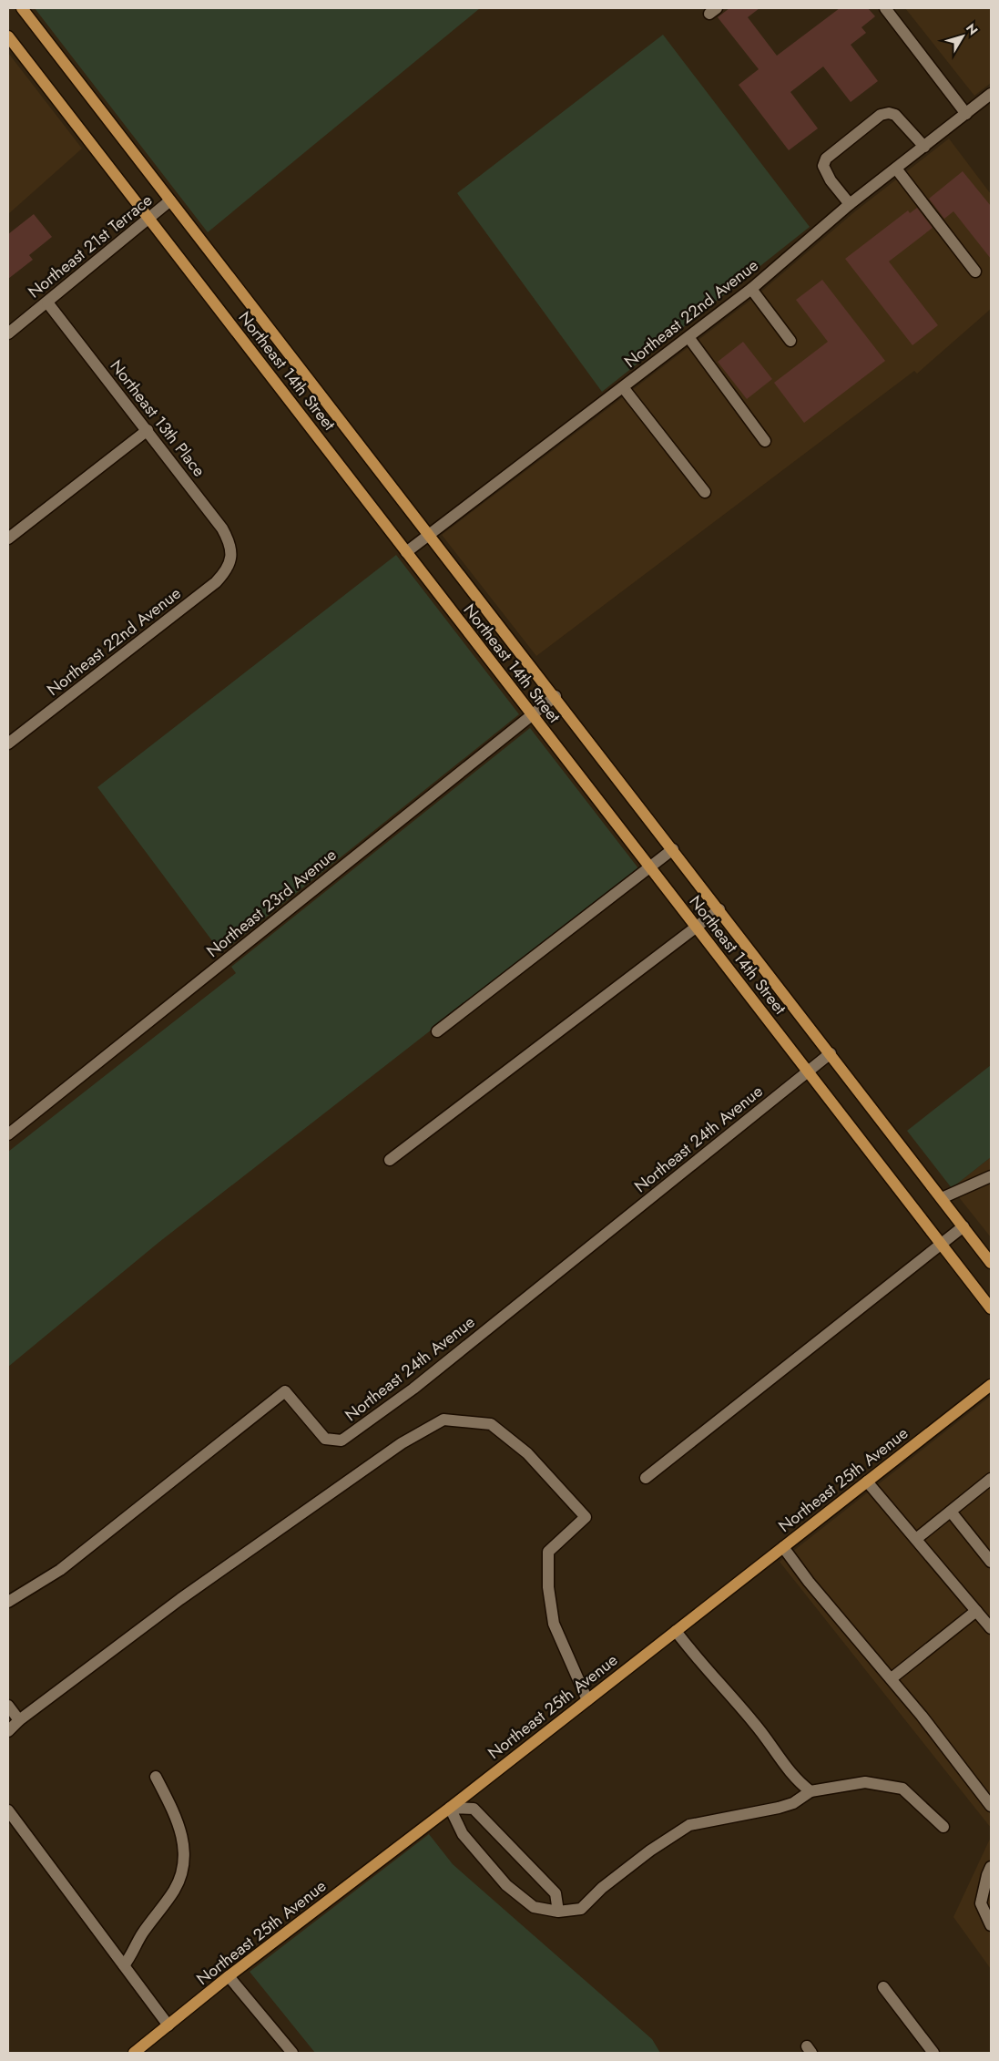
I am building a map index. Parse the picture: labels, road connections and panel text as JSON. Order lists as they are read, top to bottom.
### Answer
{
  "streets": {
    "main road": ["Northeast 14th Street", "Northeast 25th Avenue"],
    "street": [
      "Northeast 21st Terrace",
      "Northeast 22nd Avenue",
      "Northeast 13th Place",
      "Northeast 23rd Avenue",
      "Northeast 24th Avenue"
    ]
  },
  "crossings": [
    ["Northeast 21st Terrace", "Northeast 14th Street"],
    ["Northeast 21st Terrace", "Northeast 13th Place"],
    ["Northeast 22nd Avenue", "Northeast 14th Street"],
    ["Northeast 22nd Avenue", "Northeast 13th Place"],
    ["Northeast 14th Street", "Northeast 23rd Avenue"],
    ["Northeast 14th Street", "Northeast 24th Avenue"]
  ],
  "north": "top right"
}
